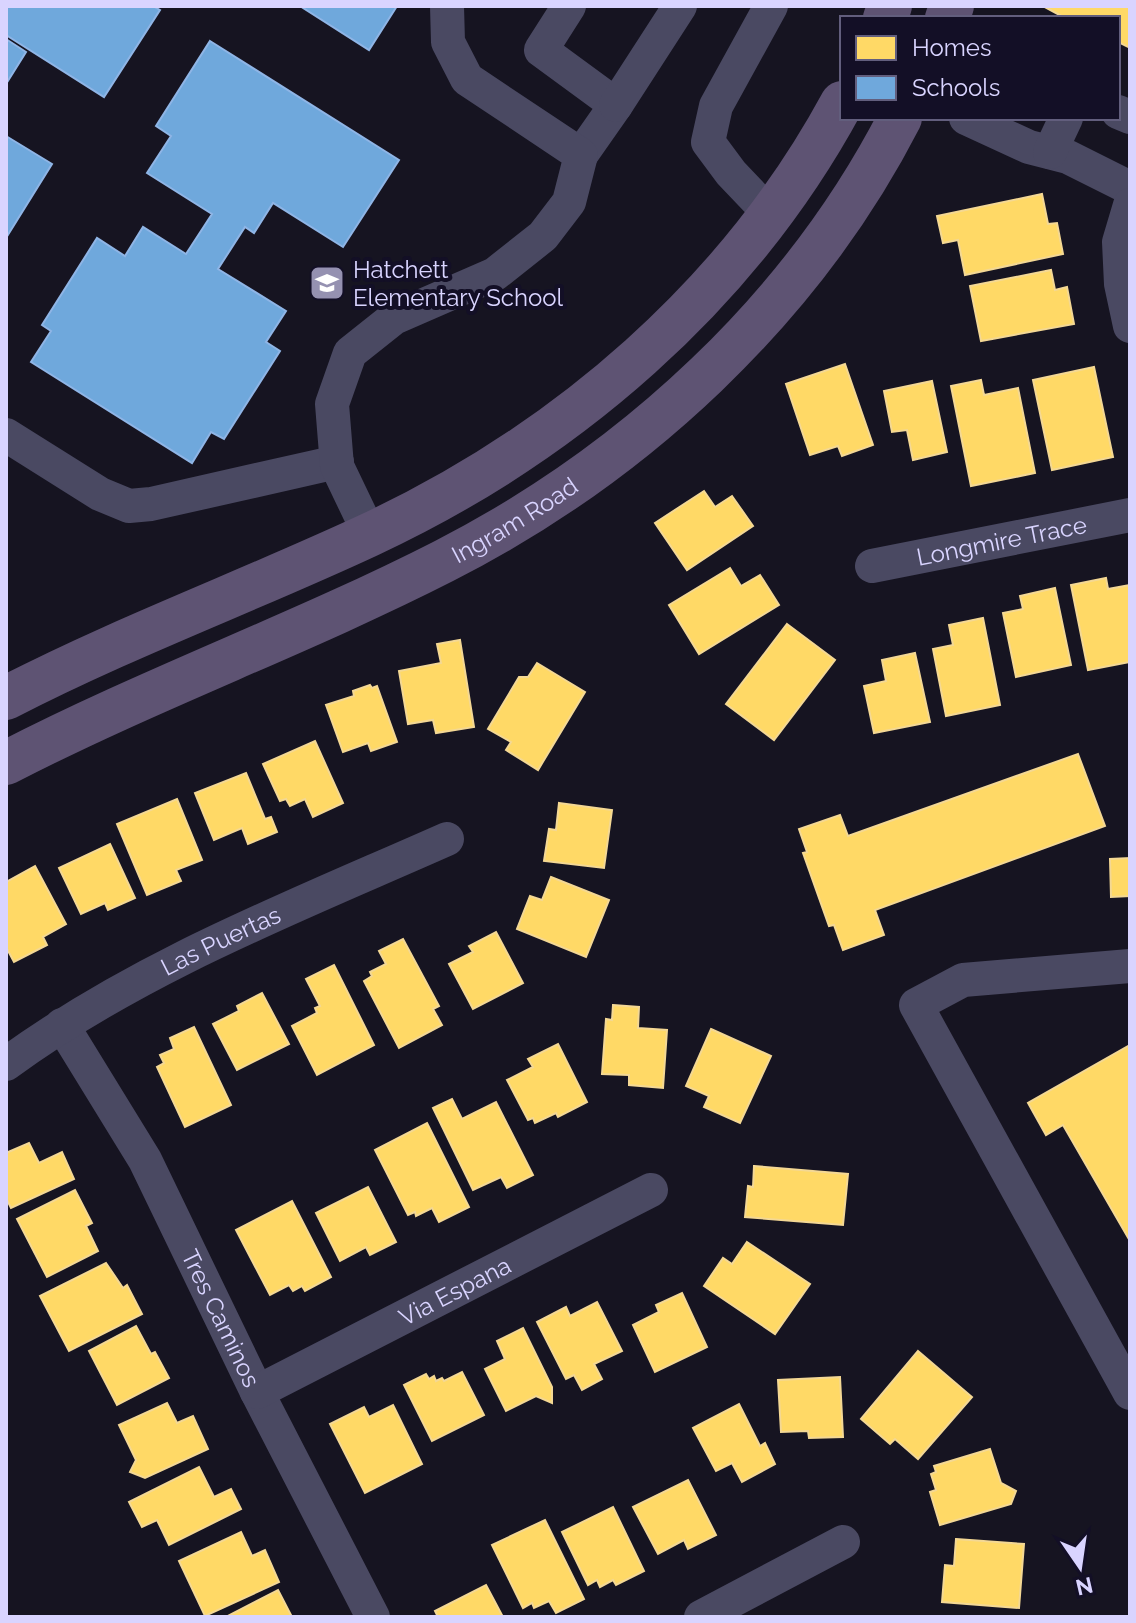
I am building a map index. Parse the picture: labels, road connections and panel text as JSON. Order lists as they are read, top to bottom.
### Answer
{
  "streets": {
    "main road": ["Ingram Road"],
    "street": [
      "Longmire Trace",
      "Las Puertas",
      "Via Espana",
      "Tres Caminos"
    ]
  },
  "crossings": [
    ["Las Puertas", "Tres Caminos"],
    ["Via Espana", "Tres Caminos"]
  ],
  "places": {
    "school or university": ["Hatchett Elementary School"]
  },
  "legend": ["Homes", "Schools"],
  "north": "bottom"
}
